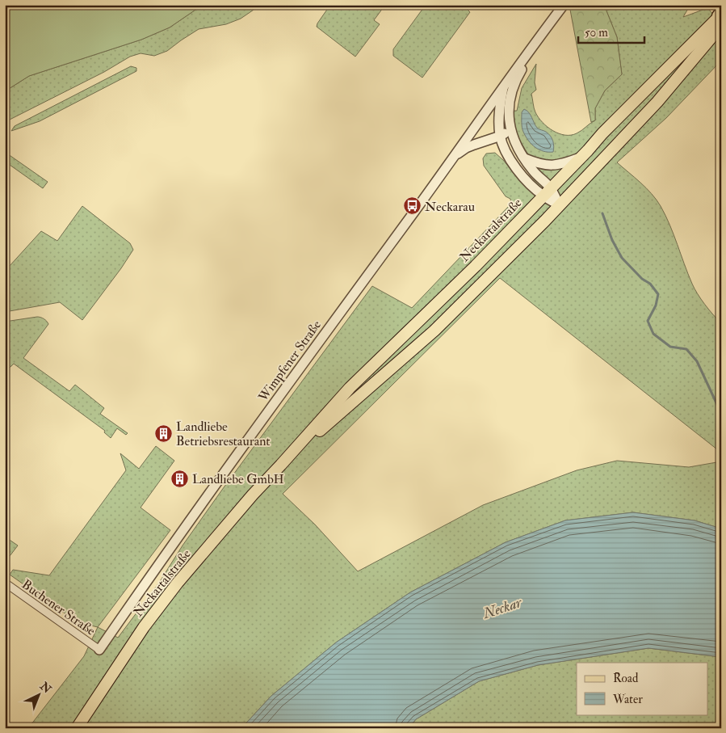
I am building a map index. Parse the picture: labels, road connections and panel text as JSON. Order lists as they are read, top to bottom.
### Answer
{
  "streets": {
    "main road": ["Neckartalstraße"],
    "street": ["Wimpfener Straße", "Buchener Straße"]
  },
  "crossings": [
    ["Neckartalstraße", "Wimpfener Straße"],
    ["Wimpfener Straße", "Buchener Straße"]
  ],
  "water": ["Neckar"],
  "places": {
    "bus stop": ["Neckarau"],
    "building": ["Landliebe Betriebsrestaurant", "Landliebe GmbH"]
  },
  "legend": ["Road", "Water"],
  "scale_bar": "50 m",
  "north": "top right"
}
